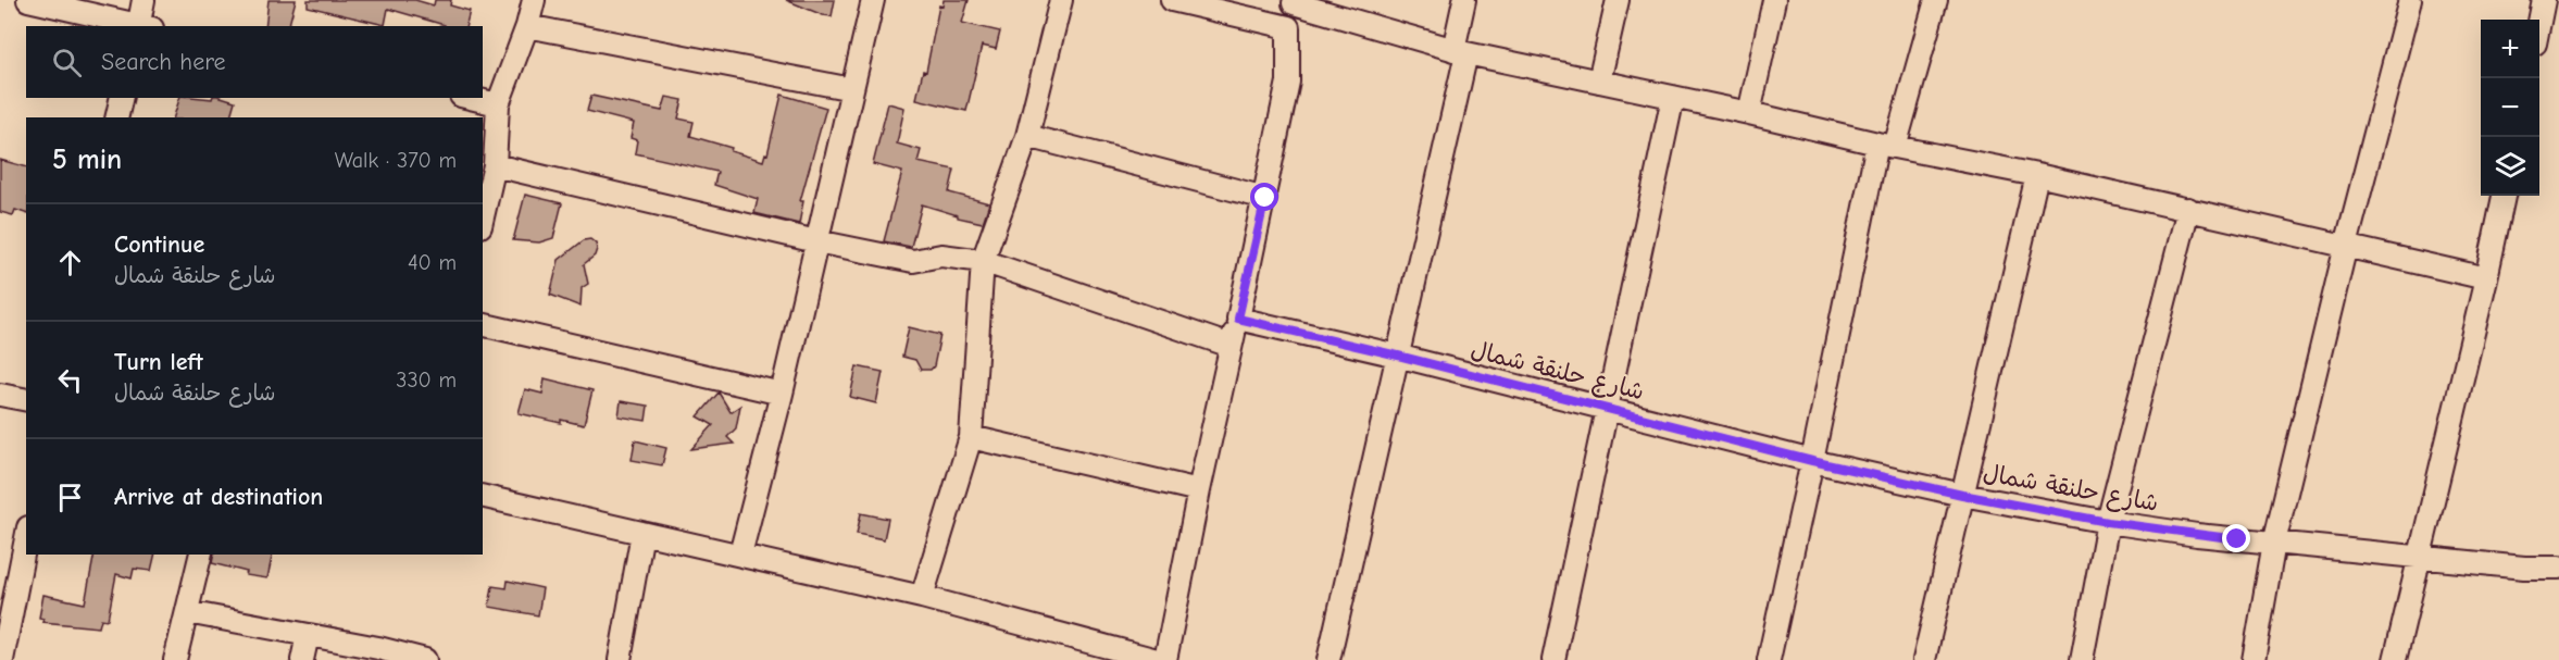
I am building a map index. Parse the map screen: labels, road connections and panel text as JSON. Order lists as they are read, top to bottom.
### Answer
{
  "streets": {
    "street": ["شارع حلنقة شمال"]
  },
  "page": {
    "map_buttons": ["+", "−"],
    "search": "Search here",
    "heading": ["5 min", "Walk · 370 m"],
    "list": [
      ["Continue", "شارع حلنقة شمال", "40 m"],
      ["Turn left", "شارع حلنقة شمال", "330 m"],
      "Arrive at destination"
    ]
  }
}
